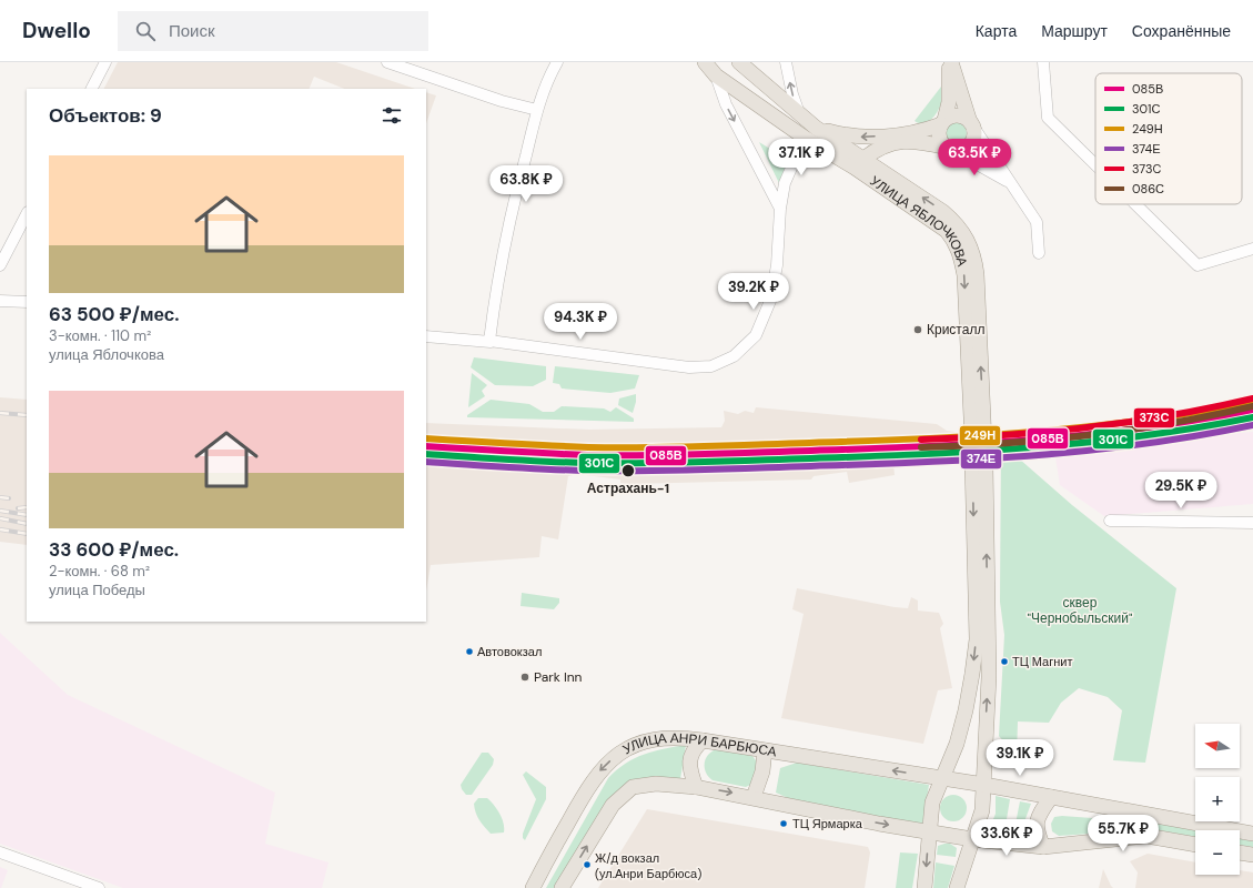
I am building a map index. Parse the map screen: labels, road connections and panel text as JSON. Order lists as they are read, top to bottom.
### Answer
{
  "streets": {
    "main road": ["УЛИЦА ЯБЛОЧКОВА", "УЛИЦА АНРИ БАРБЮСА"]
  },
  "one_way": ["УЛИЦА АНРИ БАРБЮСА"],
  "parks": ["сквер \"Чернобыльский\""],
  "places": [
    "Кристалл",
    "Астрахань-1",
    "Автовокзал",
    "ТЦ Магнит",
    "Park Inn",
    "ТЦ Ярмарка",
    "Ж/д вокзал (ул.Анри Барбюса)"
  ],
  "lines": [
    "transit line 373C",
    "transit line 249Н",
    "transit line 086С",
    "transit line 085В",
    "transit line 301С",
    "transit line 374Е"
  ],
  "legend": [
    "085В",
    "301С",
    "249Н",
    "374Е",
    "373C",
    "086С"
  ],
  "north": "left",
  "page": {
    "header": "Dwello",
    "search": "Поиск",
    "nav": ["Карта", "Маршрут", "Сохранённые"],
    "heading": "Объектов: 9",
    "price": [
      "37.1K ₽",
      "63.5K ₽",
      "63.8K ₽",
      "39.2K ₽",
      "94.3K ₽",
      "29.5K ₽",
      "39.1K ₽",
      "55.7K ₽",
      "33.6K ₽"
    ],
    "list": [
      {
        "name": "63 500 ₽/мес.",
        "note": "3-комн. · 110 m² · улица Яблочкова"
      },
      {
        "name": "33 600 ₽/мес.",
        "note": "2-комн. · 68 m² · улица Победы"
      }
    ],
    "map_buttons": ["+", "−"]
  }
}
